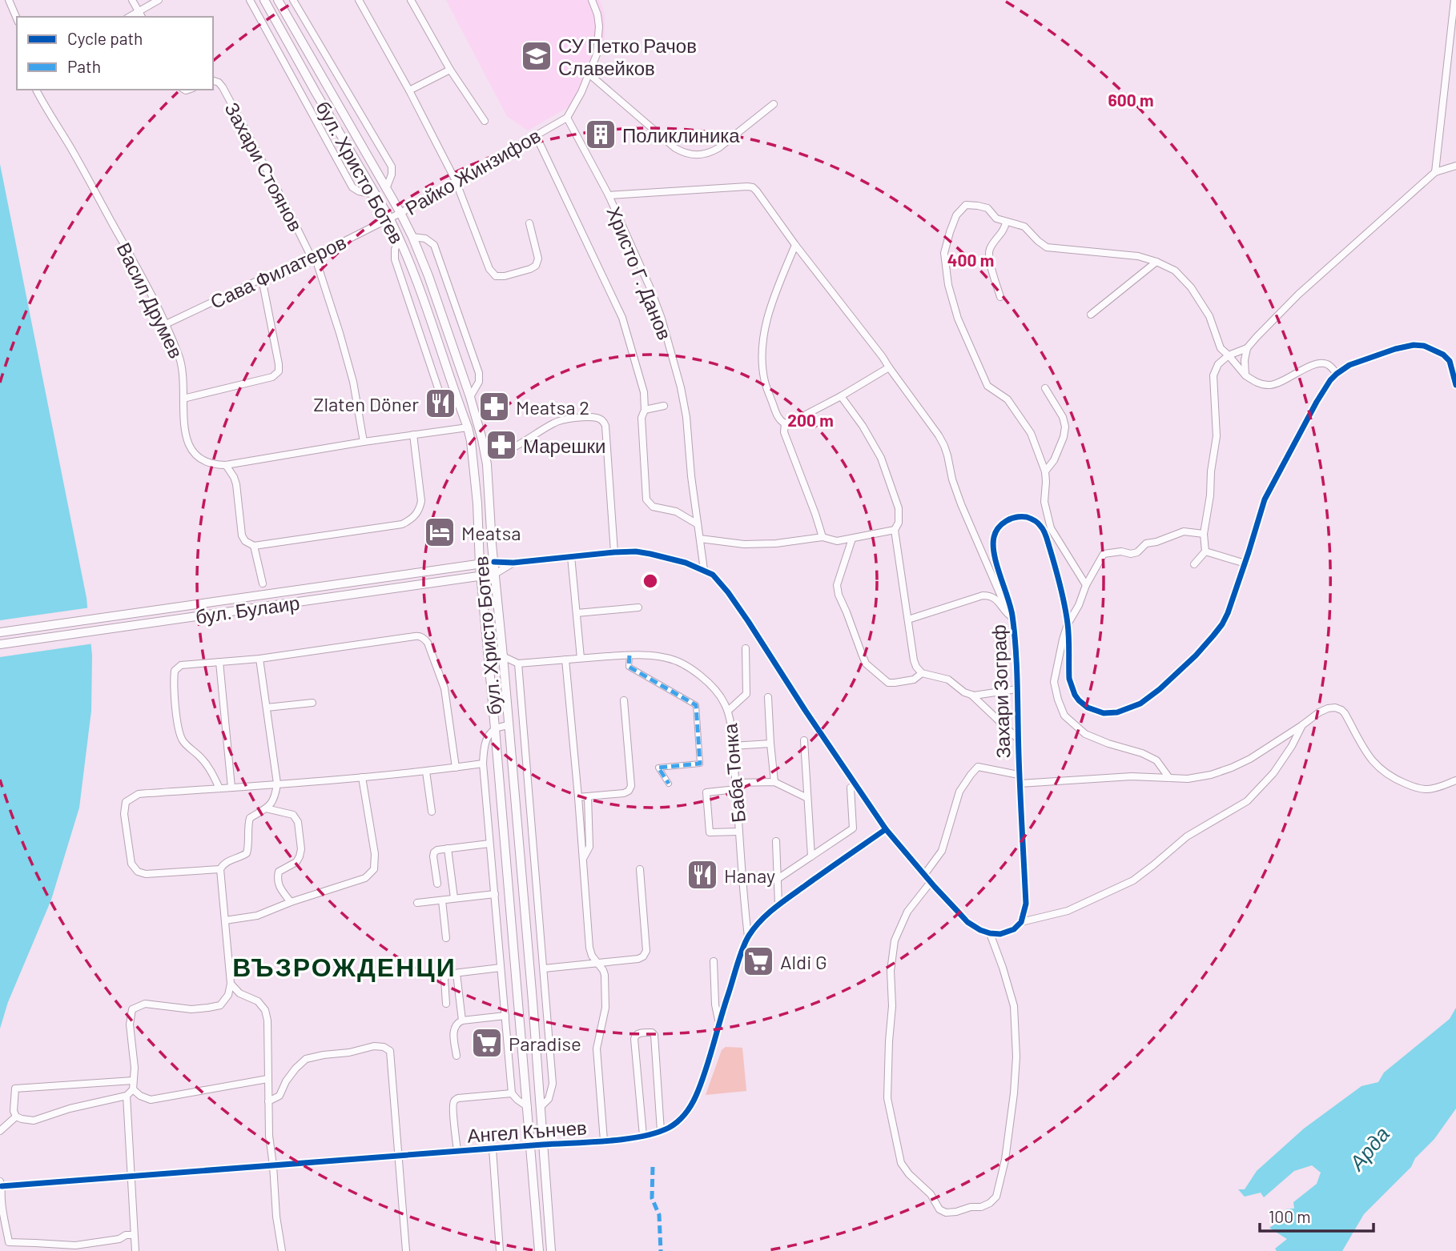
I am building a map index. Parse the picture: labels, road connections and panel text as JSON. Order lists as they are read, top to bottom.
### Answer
{
  "streets": {
    "main road": ["бул. Христо Ботев", "бул. Булаир"],
    "street": [
      "Захари Стоянов",
      "Райко Жинзифов",
      "Сава Филатеров",
      "Христо Г. Данов",
      "Васил Друмев",
      "Захари Зограф",
      "Баба Тонка",
      "Ангел Кънчев"
    ]
  },
  "crossings": [
    ["Захари Стоянов", "Сава Филатеров"],
    ["Захари Стоянов", "Васил Друмев"],
    ["Райко Жинзифов", "бул. Христо Ботев"],
    ["Райко Жинзифов", "Сава Филатеров"],
    ["Райко Жинзифов", "Христо Г. Данов"],
    ["бул. Христо Ботев", "Сава Филатеров"],
    ["бул. Христо Ботев", "Васил Друмев"],
    ["бул. Христо Ботев", "бул. Булаир"],
    ["бул. Христо Ботев", "Ангел Кънчев"],
    ["Сава Филатеров", "Васил Друмев"],
    ["Баба Тонка", "Ангел Кънчев"]
  ],
  "districts": ["ВЪЗРОЖДЕНЦИ"],
  "water": ["Арда"],
  "places": {
    "school or university": ["СУ Петко Рачов Славейков"],
    "building": ["Поликлиника"],
    "restaurant": ["Zlaten Döner", "Hanay"],
    "pharmacy": ["Meatsa 2", "Марешки"],
    "hotel": ["Meatsa"],
    "supermarket": ["Aldi G", "Paradise"]
  },
  "legend": ["Cycle path", "Path"],
  "scale_bar": "100 m",
  "rings": ["600 m", "400 m", "200 m"]
}
